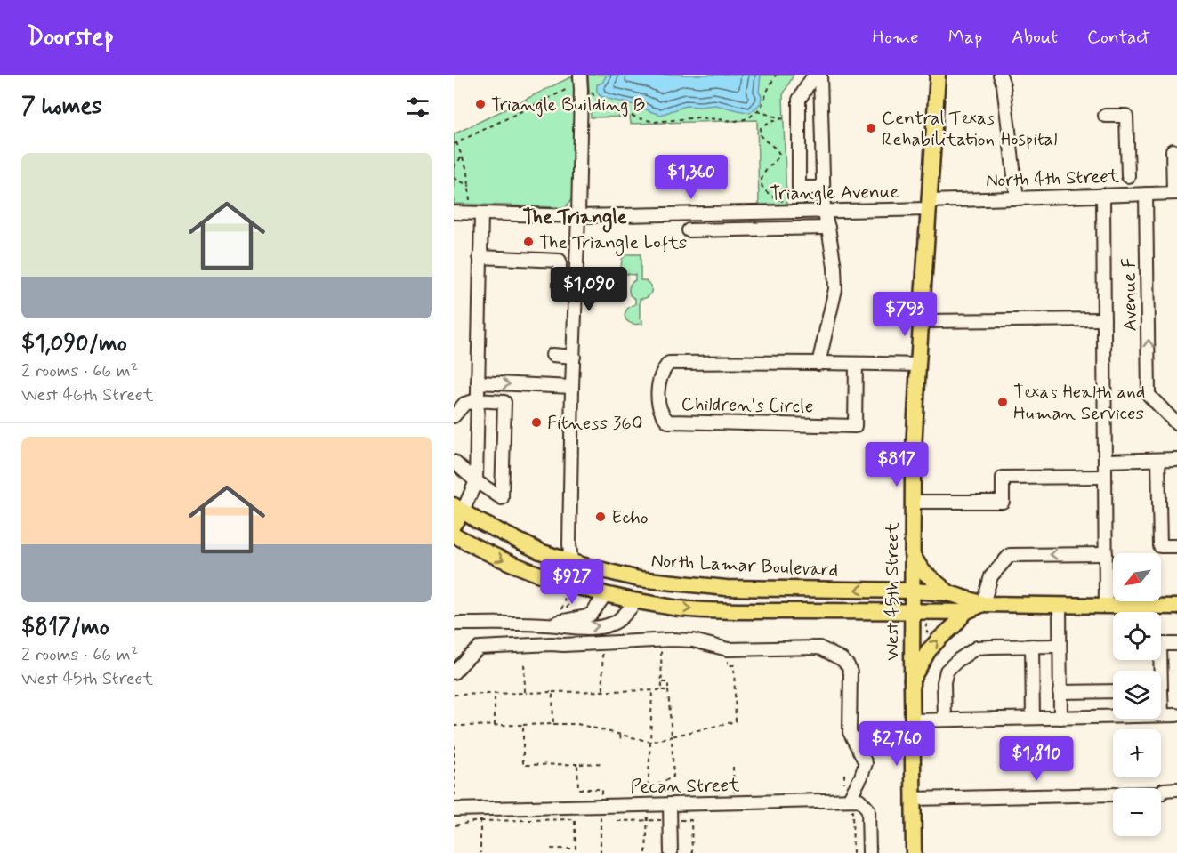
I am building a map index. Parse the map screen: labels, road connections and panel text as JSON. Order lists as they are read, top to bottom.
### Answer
{
  "streets": {
    "main road": ["North Lamar Boulevard", "West 45th Street"],
    "street": [
      "North 4th Street",
      "Triangle Avenue",
      "Avenue F",
      "Children's Circle",
      "Pecan Street"
    ]
  },
  "crossings": [
    ["North 4th Street", "Triangle Avenue"],
    ["North 4th Street", "Avenue F"],
    ["North 4th Street", "West 45th Street"],
    ["Triangle Avenue", "West 45th Street"],
    ["Children's Circle", "West 45th Street"],
    ["North Lamar Boulevard", "West 45th Street"]
  ],
  "districts": ["The Triangle"],
  "places": [
    "Triangle Building B",
    "Central Texas Rehabilitation Hospital",
    "The Triangle Lofts",
    "Texas Health and Human Services",
    "Fitness 360",
    "Echo"
  ],
  "north": "bottom left",
  "page": {
    "header": "Doorstep",
    "nav": [
      "Home",
      "Map",
      "About",
      "Contact"
    ],
    "heading": "7 homes",
    "list": [
      {
        "name": "$1,090/mo",
        "note": "2 rooms · 66 m² · West 46th Street"
      },
      {
        "name": "$817/mo",
        "note": "2 rooms · 66 m² · West 45th Street"
      }
    ],
    "price": [
      "$1,360",
      "$1,090",
      "$793",
      "$817",
      "$927",
      "$2,760",
      "$1,810"
    ],
    "map_buttons": ["+", "−"]
  }
}
